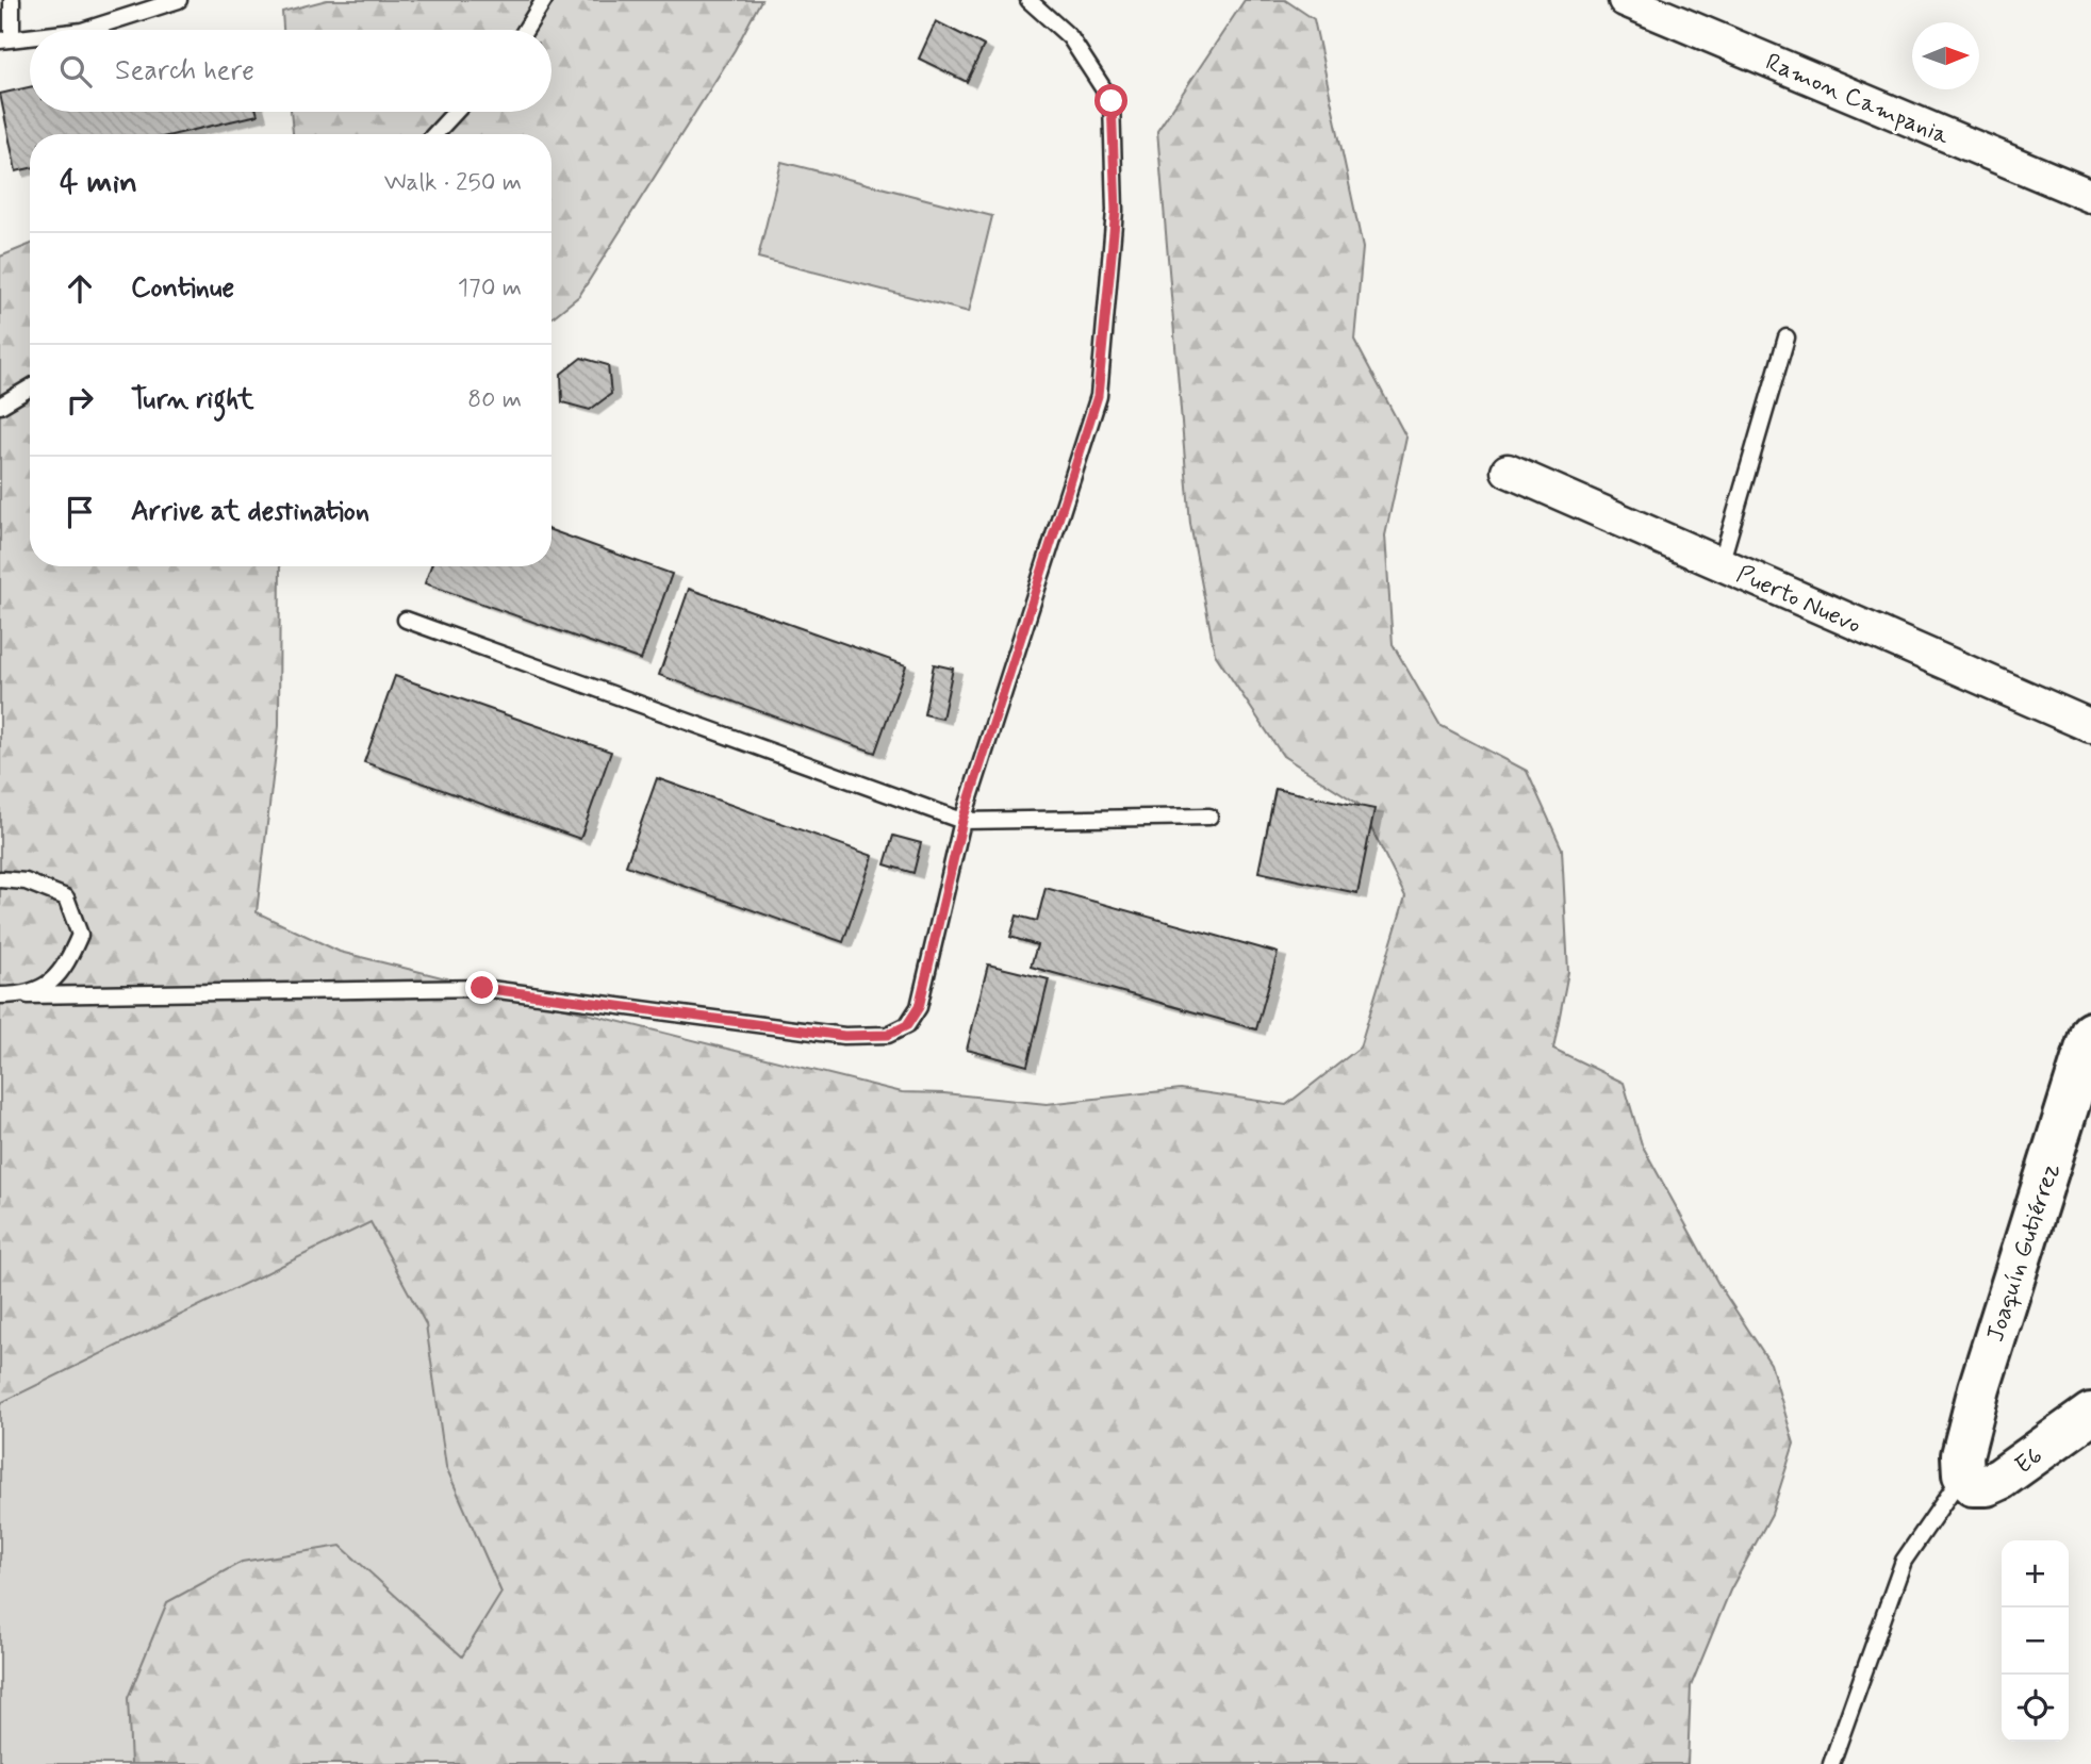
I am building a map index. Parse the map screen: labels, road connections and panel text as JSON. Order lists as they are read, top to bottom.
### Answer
{
  "streets": {
    "street": [
      "Ramon Campania",
      "Puerto Nuevo",
      "Joaquín Gutiérrez",
      "E6"
    ]
  },
  "crossings": [
    ["Joaquín Gutiérrez", "E6"]
  ],
  "north": "right",
  "page": {
    "search": "Search here",
    "heading": ["4 min", "Walk · 250 m"],
    "list": [
      ["Continue", "170 m"],
      ["Turn right", "80 m"],
      "Arrive at destination"
    ],
    "map_buttons": ["+", "−"]
  }
}
